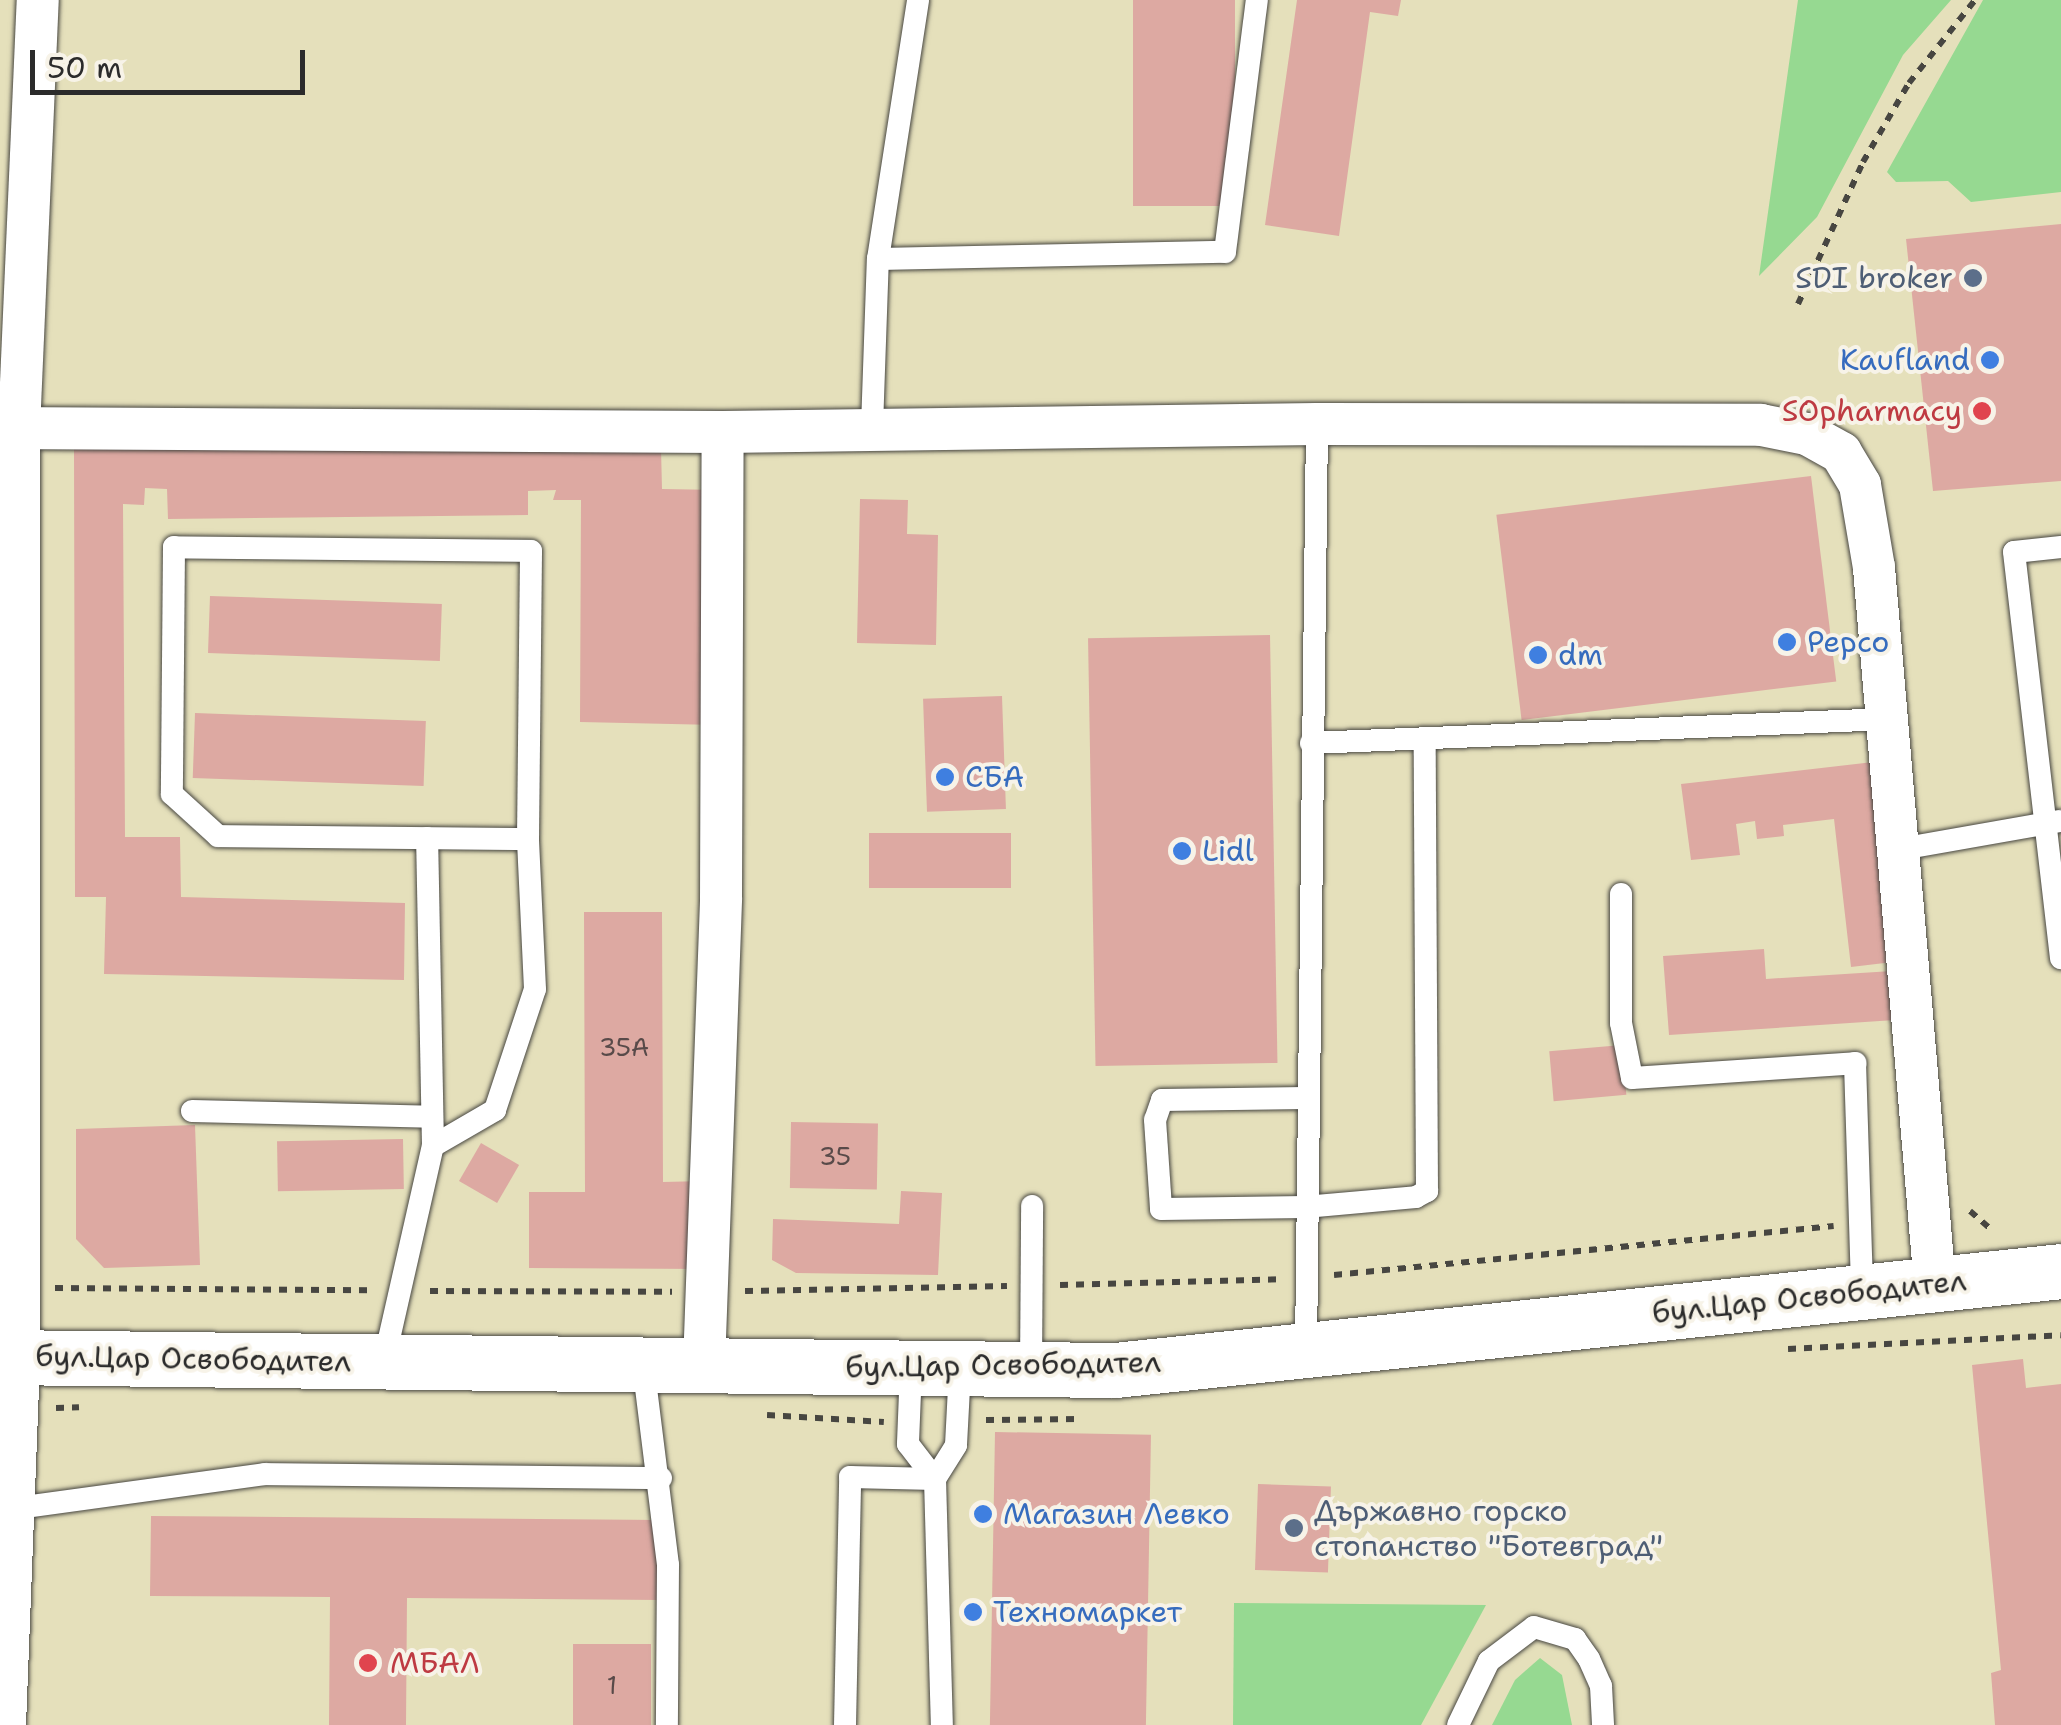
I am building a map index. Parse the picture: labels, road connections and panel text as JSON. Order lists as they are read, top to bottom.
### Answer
{
  "streets": {
    "street": ["бул.Цар Освободител"]
  },
  "places": [
    "SDI broker",
    "Kaufland",
    "SOpharmacy",
    "Pepco",
    "dm",
    "СБА",
    "Lidl",
    "Магазин Левко",
    "Държавно горско стопанство \"Ботевград\"",
    "Техномаркет",
    "МБАЛ"
  ],
  "house_numbers": ["35А", "35", "1"],
  "scale_bar": "50 m"
}
